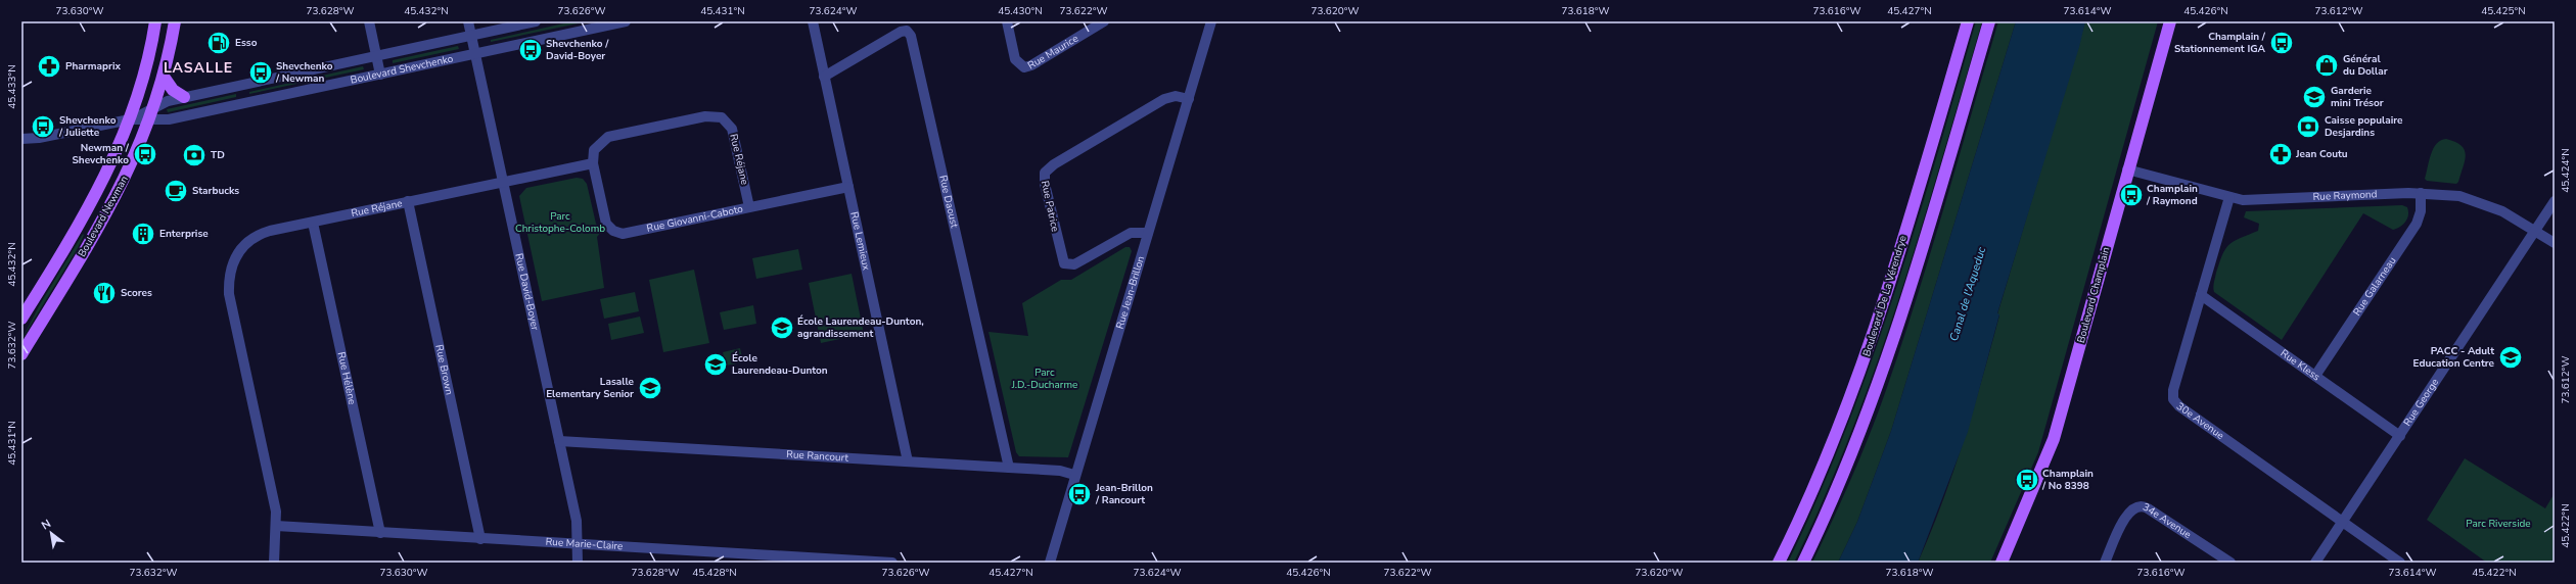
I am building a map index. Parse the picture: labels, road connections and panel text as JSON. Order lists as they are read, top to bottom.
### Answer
{
  "streets": {
    "main road": ["Boulevard Newman", "Boulevard Champlain", "Boulevard De La Vérendrye"],
    "street": [
      "Rue Maurice",
      "Boulevard Shevchenko",
      "Rue Réjane",
      "Rue Raymond",
      "Rue Daoust",
      "Rue Patrice",
      "Rue Giovanni-Caboto",
      "Rue Lemieux",
      "Rue Galarneau",
      "Rue David-Boyer",
      "Rue Jean-Brillon",
      "Rue Kless",
      "Rue Brown",
      "Rue Hélène",
      "Rue George",
      "30e Avenue",
      "Rue Rancourt",
      "34e Avenue",
      "Rue Marie-Claire"
    ]
  },
  "crossings": [
    ["Boulevard Shevchenko", "Boulevard Newman"],
    ["Boulevard Shevchenko", "Rue David-Boyer"],
    ["Rue Réjane", "Rue Giovanni-Caboto"],
    ["Rue Réjane", "Rue David-Boyer"],
    ["Rue Réjane", "Rue Brown"],
    ["Rue Réjane", "Rue Hélène"],
    ["Rue Réjane", "Rue Marie-Claire"],
    ["Rue Raymond", "Rue Galarneau"],
    ["Rue Raymond", "Boulevard Champlain"],
    ["Rue Raymond", "Rue George"],
    ["Rue Raymond", "30e Avenue"],
    ["Rue Daoust", "Rue Lemieux"],
    ["Rue Daoust", "Rue Rancourt"],
    ["Rue Patrice", "Rue Jean-Brillon"],
    ["Rue Giovanni-Caboto", "Rue Lemieux"],
    ["Rue Lemieux", "Rue Rancourt"],
    ["Rue Galarneau", "Rue Kless"],
    ["Rue David-Boyer", "Rue Rancourt"],
    ["Rue David-Boyer", "Rue Marie-Claire"],
    ["Rue Jean-Brillon", "Rue Rancourt"],
    ["Rue Kless", "Rue George"],
    ["Rue Kless", "30e Avenue"],
    ["Rue Brown", "Rue Marie-Claire"],
    ["Rue Hélène", "Rue Marie-Claire"],
    ["Rue George", "30e Avenue"]
  ],
  "districts": ["LASALLE"],
  "water": ["Canal de l'Aqueduc"],
  "parks": ["Parc Christophe-Colomb", "Parc J.D.-Ducharme", "Parc Riverside"],
  "places": {
    "fuel station": ["Esso"],
    "bus stop": [
      "Champlain / Stationnement IGA",
      "Shevchenko / David-Boyer",
      "Shevchenko / Newman",
      "Shevchenko / Juliette",
      "Newman / Shevchenko",
      "Champlain / Raymond",
      "Champlain / No 8398",
      "Jean-Brillon / Rancourt"
    ],
    "shop": ["Général du Dollar"],
    "pharmacy": ["Pharmaprix", "Jean Coutu"],
    "school or university": [
      "Garderie mini Trésor",
      "École Laurendeau-Dunton, agrandissement",
      "PACC - Adult Education Centre",
      "École Laurendeau-Dunton",
      "Lasalle Elementary Senior"
    ],
    "bank": ["Caisse populaire Desjardins", "TD"],
    "cafe": ["Starbucks"],
    "building": ["Enterprise"],
    "restaurant": ["Scores"]
  },
  "north": "top left",
  "coordinates": [
    "73.630°W",
    "73.628°W",
    "45.432°N",
    "73.626°W",
    "45.431°N",
    "73.624°W",
    "45.430°N",
    "73.622°W",
    "73.620°W",
    "73.618°W",
    "73.616°W",
    "45.427°N",
    "73.614°W",
    "45.426°N",
    "73.612°W",
    "45.425°N",
    "45.433°N",
    "45.424°N",
    "73.632°W",
    "45.422°N",
    "45.428°N"
  ]
}
